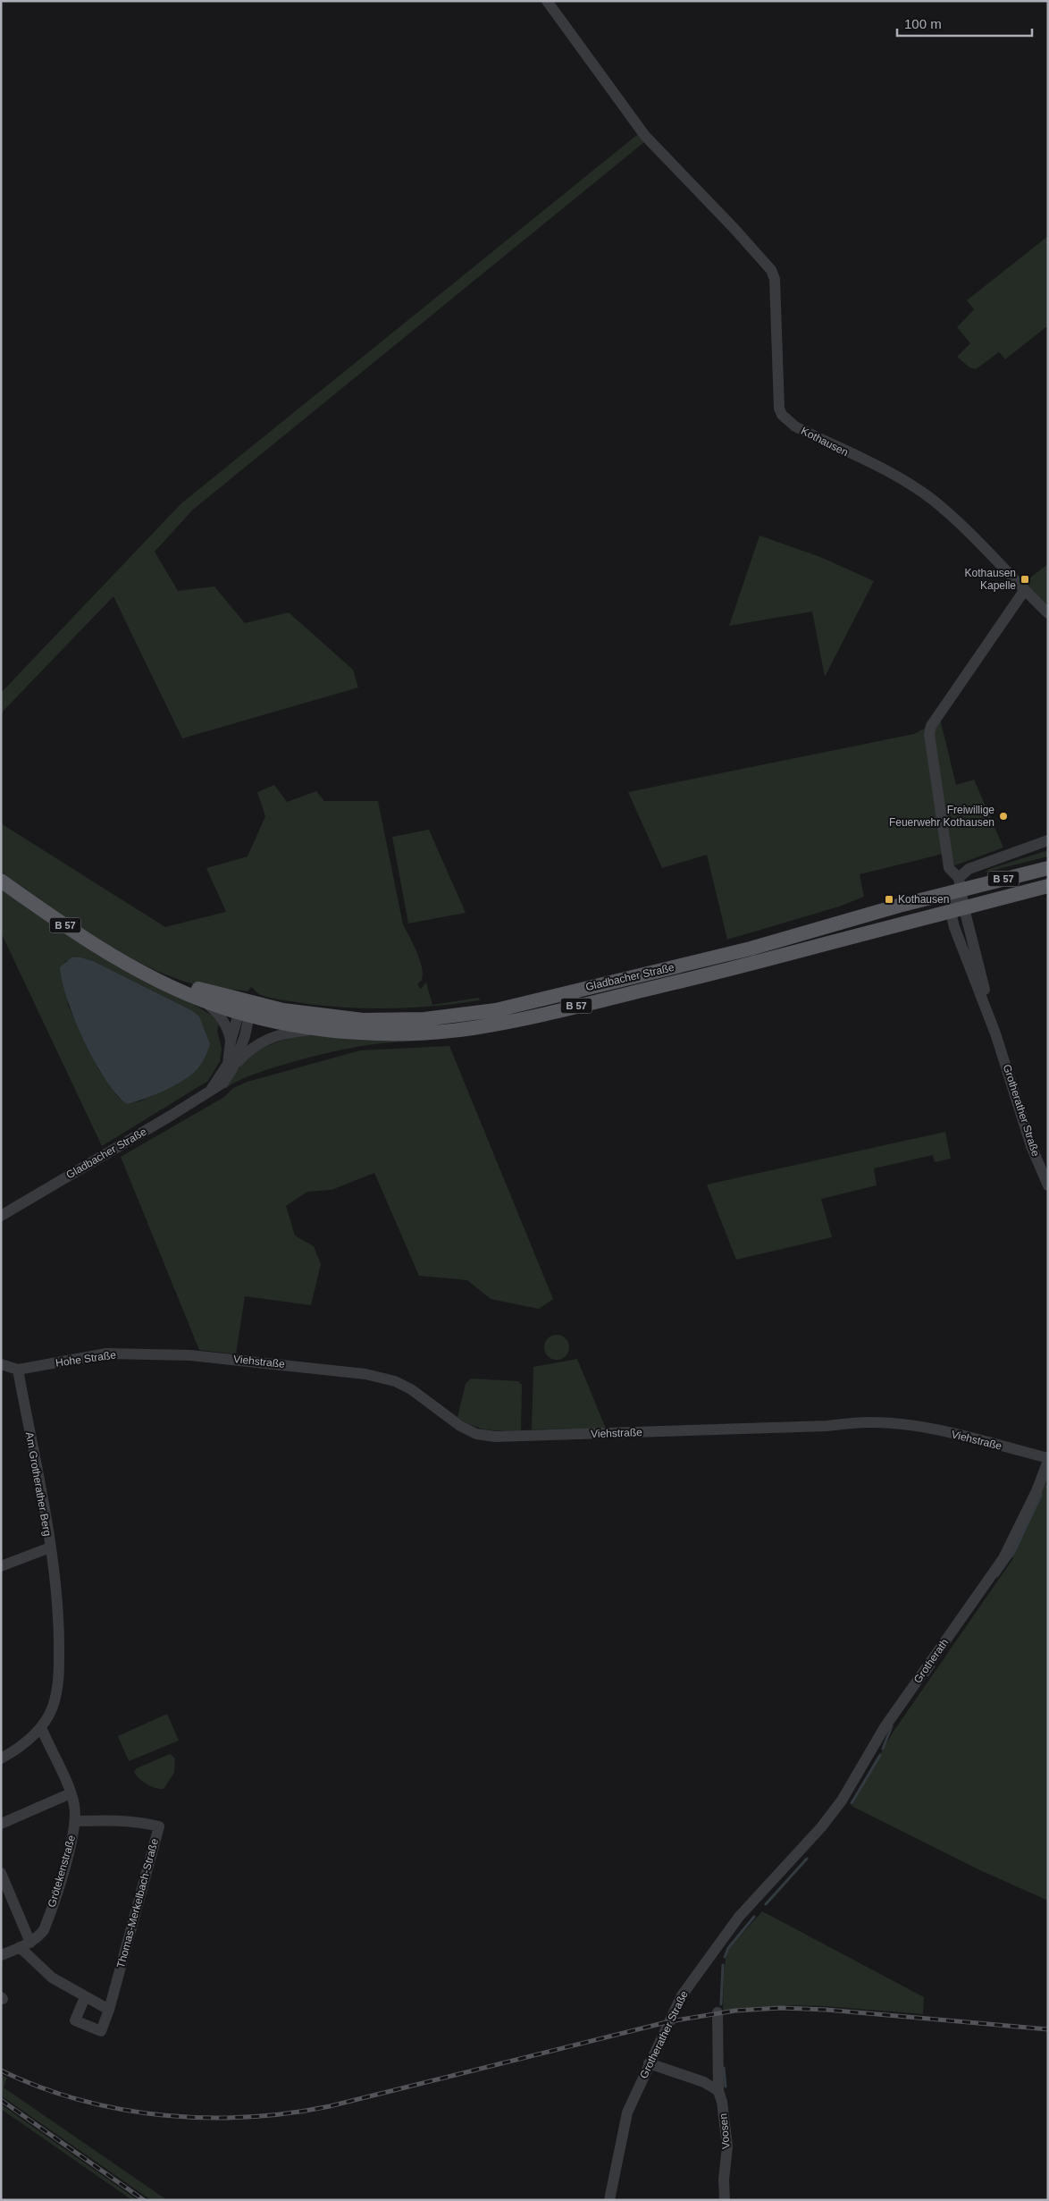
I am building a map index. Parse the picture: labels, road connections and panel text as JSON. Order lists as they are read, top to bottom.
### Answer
{
  "streets": {
    "main road": ["B 57", "Gladbacher Straße"],
    "street": [
      "Kothausen",
      "Grotherather Straße",
      "Hohe Straße",
      "Viehstraße",
      "Am Grotherather Berg",
      "Grotherath",
      "Grötekenstraße",
      "Thomas-Merkelbach-Straße",
      "Voosen"
    ]
  },
  "crossings": [
    ["B 57", "Gladbacher Straße"],
    ["Gladbacher Straße", "Grotherather Straße"],
    ["Grotherather Straße", "Grotherath"],
    ["Hohe Straße", "Viehstraße"],
    ["Hohe Straße", "Am Grotherather Berg"],
    ["Viehstraße", "Grotherath"],
    ["Grötekenstraße", "Thomas-Merkelbach-Straße"]
  ],
  "places": {
    "transit": ["Kothausen Kapelle", "Kothausen"],
    "other": ["Freiwillige Feuerwehr Kothausen"]
  },
  "scale_bar": "100 m"
}
